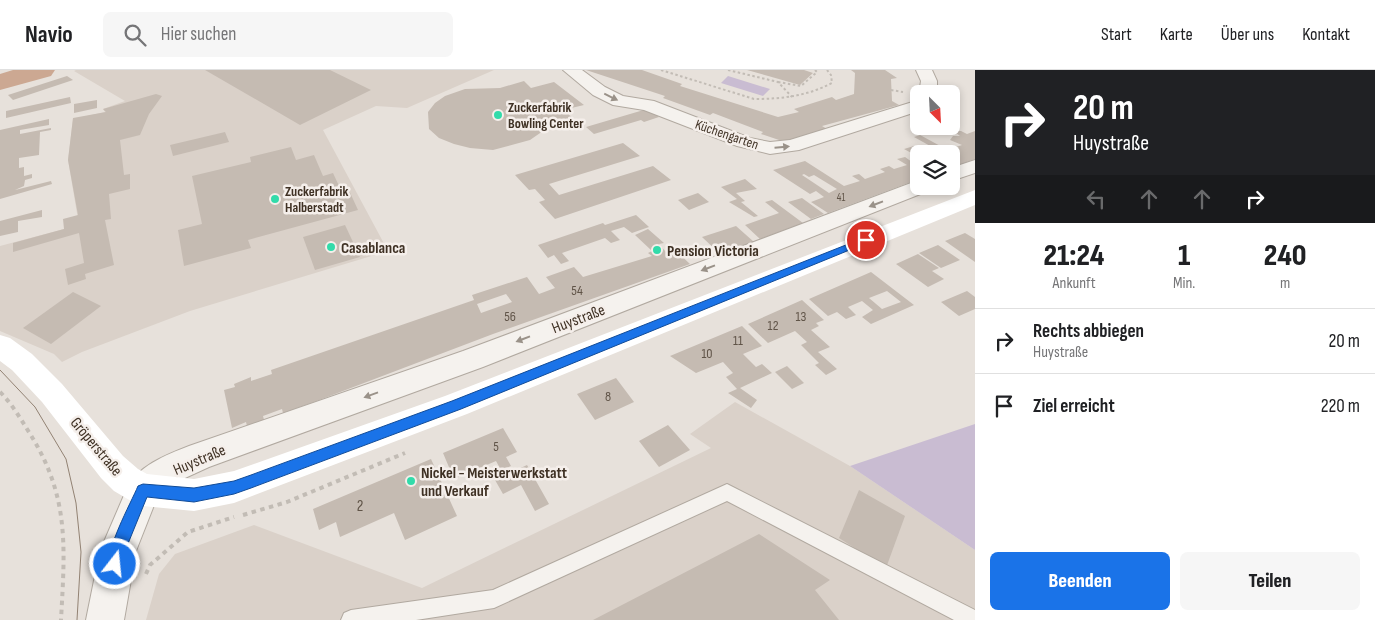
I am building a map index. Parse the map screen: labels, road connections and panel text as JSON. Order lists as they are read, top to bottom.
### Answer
{
  "streets": {
    "main road": ["Huystraße", "Gröperstraße"],
    "street": ["Küchengarten"]
  },
  "crossings": [
    ["Huystraße", "Gröperstraße"]
  ],
  "one_way": ["Küchengarten", "Huystraße"],
  "places": [
    "Zuckerfabrik Bowling Center",
    "Zuckerfabrik Halberstadt",
    "Casablanca",
    "Pension Victoria",
    "Nickel - Meisterwerkstatt und Verkauf"
  ],
  "house_numbers": [
    "41",
    "54",
    "56",
    "13",
    "12",
    "11",
    "10",
    "8",
    "5",
    "2"
  ],
  "north": "bottom right",
  "page": {
    "header": "Navio",
    "search": "Hier suchen",
    "nav": [
      "Start",
      "Karte",
      "Über uns",
      "Kontakt"
    ],
    "turn": ["20 m", "Huystraße"],
    "eta": [
      "21:24",
      "Ankunft",
      "1",
      "Min.",
      "240",
      "m"
    ],
    "list": [
      {
        "name": "Rechts abbiegen",
        "note": "Huystraße",
        "value": "20 m"
      },
      {
        "name": "Ziel erreicht",
        "value": "220 m"
      }
    ],
    "buttons": ["Beenden", "Teilen"]
  }
}
